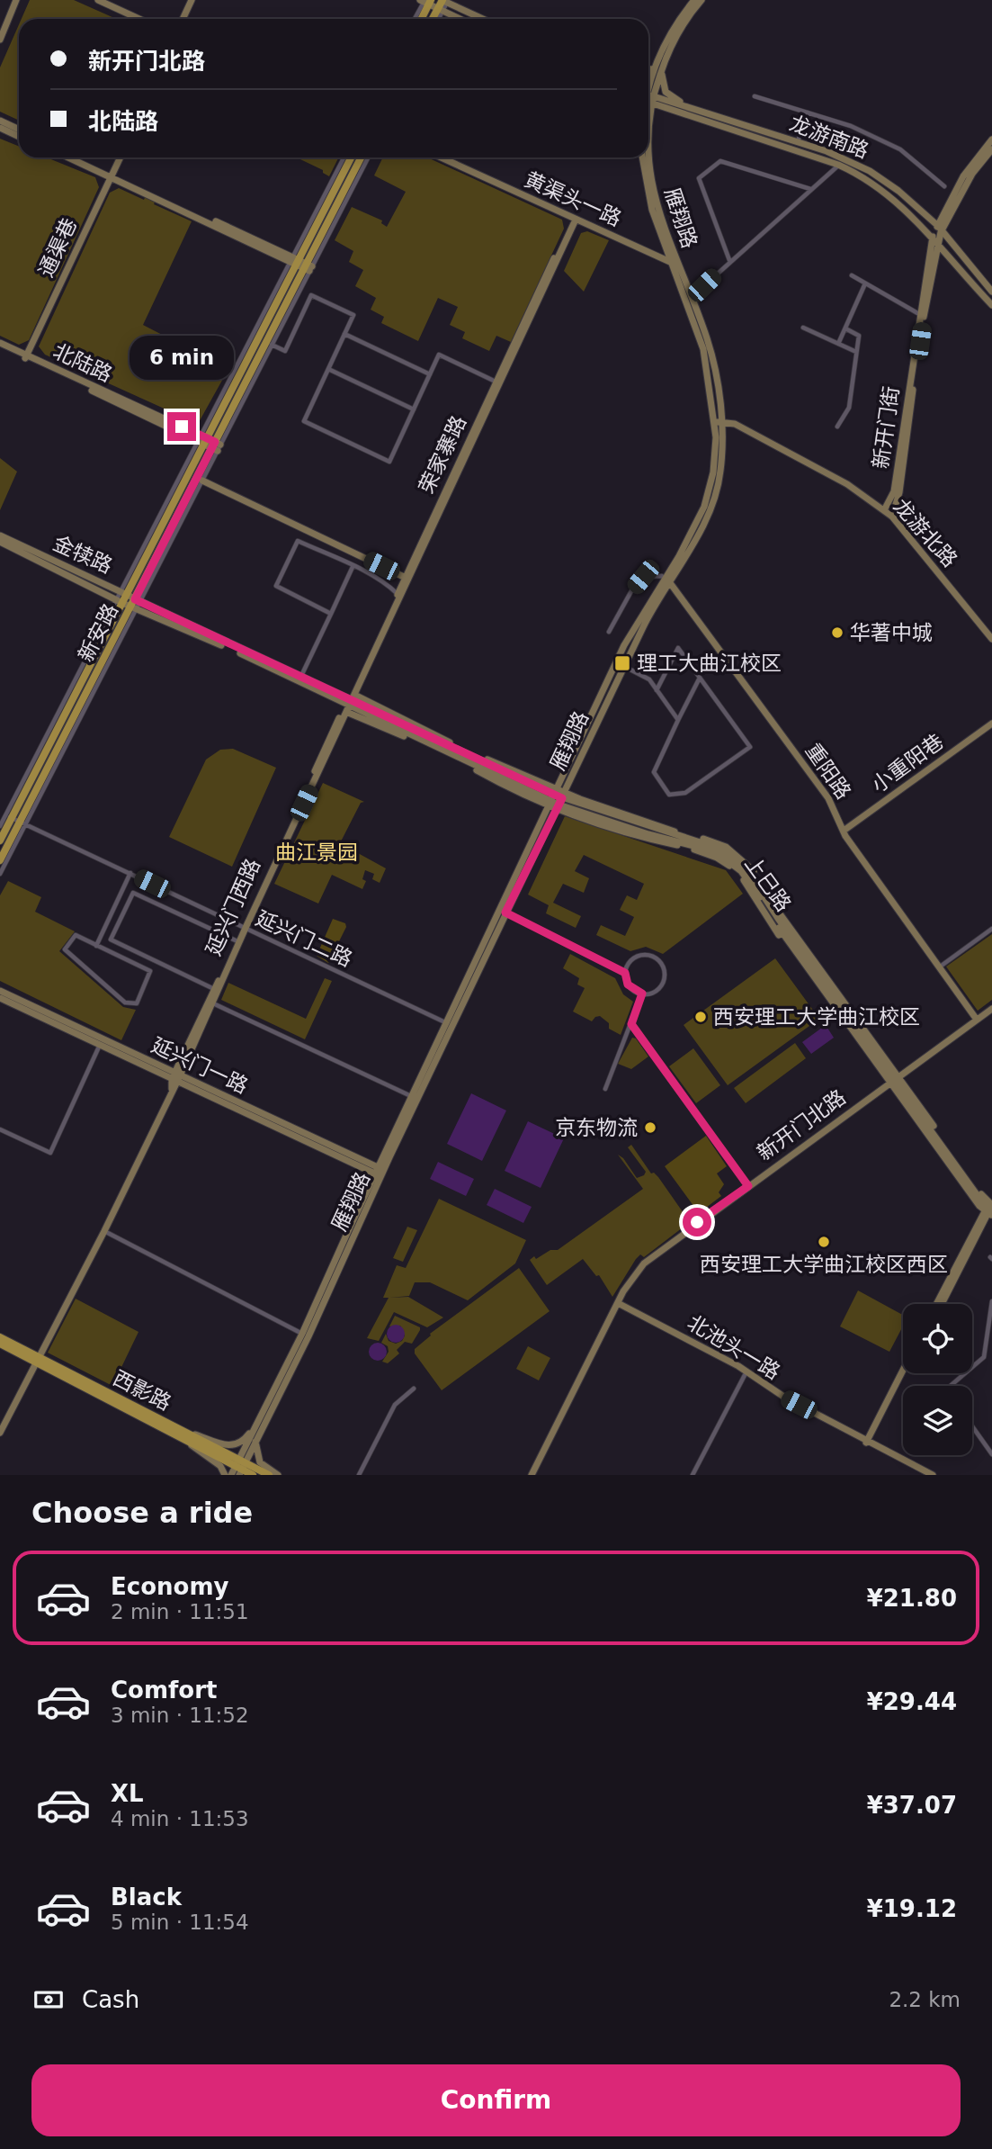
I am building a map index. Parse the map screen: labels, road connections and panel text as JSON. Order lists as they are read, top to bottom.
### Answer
{
  "streets": {
    "main road": ["新安路", "西影路"],
    "street": [
      "龙游南路",
      "黄渠头一路",
      "雁翔路",
      "通渠巷",
      "北陆路",
      "新开门街",
      "荣家寨路",
      "龙游北路",
      "金犊路",
      "小重阳巷",
      "重阳路",
      "上巳路",
      "延兴门西路",
      "延兴门二路",
      "延兴门一路",
      "新开门北路",
      "北池头一路"
    ]
  },
  "crossings": [
    ["龙游南路", "新开门街"],
    ["黄渠头一路", "雁翔路"],
    ["黄渠头一路", "荣家寨路"],
    ["雁翔路", "龙游北路"],
    ["雁翔路", "金犊路"],
    ["雁翔路", "重阳路"],
    ["雁翔路", "上巳路"],
    ["雁翔路", "延兴门二路"],
    ["雁翔路", "延兴门一路"],
    ["雁翔路", "西影路"],
    ["通渠巷", "北陆路"],
    ["北陆路", "新安路"],
    ["新开门街", "龙游北路"],
    ["荣家寨路", "金犊路"],
    ["荣家寨路", "延兴门西路"],
    ["金犊路", "新安路"],
    ["金犊路", "上巳路"],
    ["金犊路", "延兴门西路"],
    ["新安路", "延兴门二路"],
    ["小重阳巷", "重阳路"],
    ["重阳路", "新开门北路"],
    ["上巳路", "新开门北路"],
    ["延兴门西路", "延兴门二路"],
    ["延兴门西路", "延兴门一路"],
    ["延兴门西路", "西影路"],
    ["新开门北路", "北池头一路"]
  ],
  "parks": ["曲江景园"],
  "places": {
    "other": [
      "华著中城",
      "西安理工大学曲江校区",
      "京东物流",
      "西安理工大学曲江校区西区"
    ],
    "transit": ["理工大曲江校区"]
  },
  "page": {
    "banner": ["新开门北路", "北陆路"],
    "bubble": "6 min",
    "heading": "Choose a ride",
    "list": [
      {
        "name": "Economy",
        "note": "2 min · 11:51",
        "value": "¥21.80"
      },
      {
        "name": "Comfort",
        "note": "3 min · 11:52",
        "value": "¥29.44"
      },
      {
        "name": "XL",
        "note": "4 min · 11:53",
        "value": "¥37.07"
      },
      {
        "name": "Black",
        "note": "5 min · 11:54",
        "value": "¥19.12"
      }
    ],
    "pay": ["Cash", "2.2 km"],
    "buttons": "Confirm"
  }
}
